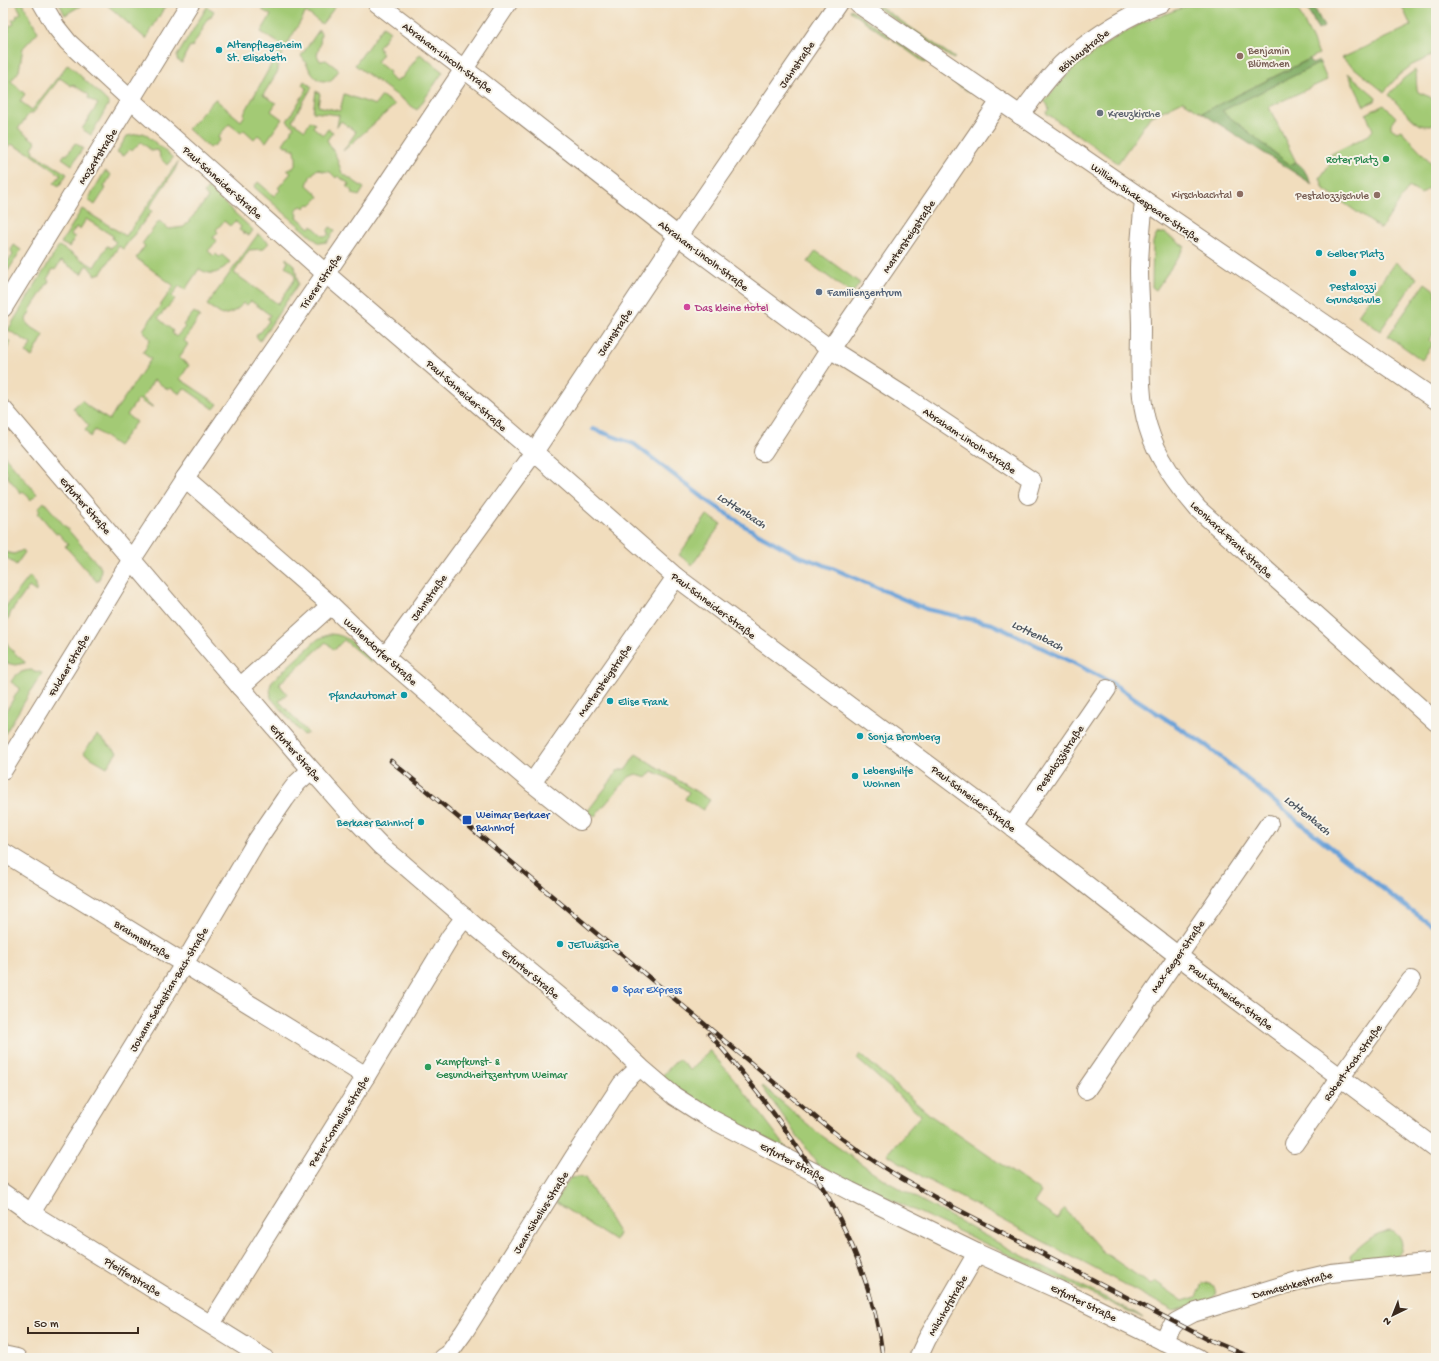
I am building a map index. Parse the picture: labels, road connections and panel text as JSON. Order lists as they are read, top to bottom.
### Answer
{
  "streets": {
    "street": [
      "Böhlaustraße",
      "Abraham-Lincoln-Straße",
      "Jahnstraße",
      "Mozartstraße",
      "Paul-Schneider-Straße",
      "William-Shakespeare-Straße",
      "Martersteigstraße",
      "Trierer Straße",
      "Erfurter Straße",
      "Leonhard-Frank-Straße",
      "Wallendorfer Straße",
      "Fuldaer Straße",
      "Pestalozzistraße",
      "Brahmsstraße",
      "Max-Reger-Straße",
      "Johann-Sebastian-Bach-Straße",
      "Robert-Koch-Straße",
      "Peter-Cornelius-Straße",
      "Jean-Sibelius-Straße",
      "Pfeifferstraße",
      "Damaschkestraße",
      "Milchhofstraße"
    ]
  },
  "crossings": [
    ["Böhlaustraße", "William-Shakespeare-Straße"],
    ["Abraham-Lincoln-Straße", "Jahnstraße"],
    ["Abraham-Lincoln-Straße", "Martersteigstraße"],
    ["Abraham-Lincoln-Straße", "Trierer Straße"],
    ["Jahnstraße", "Paul-Schneider-Straße"],
    ["Jahnstraße", "Wallendorfer Straße"],
    ["Mozartstraße", "Paul-Schneider-Straße"],
    ["Paul-Schneider-Straße", "Martersteigstraße"],
    ["Paul-Schneider-Straße", "Trierer Straße"],
    ["Paul-Schneider-Straße", "Pestalozzistraße"],
    ["Paul-Schneider-Straße", "Max-Reger-Straße"],
    ["Paul-Schneider-Straße", "Robert-Koch-Straße"],
    ["William-Shakespeare-Straße", "Martersteigstraße"],
    ["William-Shakespeare-Straße", "Leonhard-Frank-Straße"],
    ["Martersteigstraße", "Wallendorfer Straße"],
    ["Trierer Straße", "Erfurter Straße"],
    ["Trierer Straße", "Wallendorfer Straße"],
    ["Trierer Straße", "Fuldaer Straße"],
    ["Erfurter Straße", "Fuldaer Straße"],
    ["Erfurter Straße", "Johann-Sebastian-Bach-Straße"],
    ["Erfurter Straße", "Peter-Cornelius-Straße"],
    ["Erfurter Straße", "Jean-Sibelius-Straße"],
    ["Erfurter Straße", "Damaschkestraße"],
    ["Erfurter Straße", "Milchhofstraße"],
    ["Brahmsstraße", "Johann-Sebastian-Bach-Straße"],
    ["Brahmsstraße", "Peter-Cornelius-Straße"],
    ["Johann-Sebastian-Bach-Straße", "Pfeifferstraße"],
    ["Peter-Cornelius-Straße", "Pfeifferstraße"]
  ],
  "water": ["Lottenbach"],
  "places": {
    "other": [
      "Altenpflegeheim St. Elisabeth",
      "Benjamin Blümchen",
      "Kreuzkirche",
      "Roter Platz",
      "Kirschbachtal",
      "Pestalozzischule",
      "Gelber Platz",
      "Pestalozzi Grundschule",
      "Familienzentrum",
      "Das kleine Hotel",
      "Pfandautomat",
      "Elise Frank",
      "Sonja Bromberg",
      "Lebenshilfe Wohnen",
      "Berkaer Bahnhof",
      "JETwäsche",
      "Spar Express",
      "Kampfkunst- & Gesundheitszentrum Weimar"
    ],
    "transit": ["Weimar Berkaer Bahnhof"]
  },
  "scale_bar": "50 m",
  "north": "bottom left"
}
